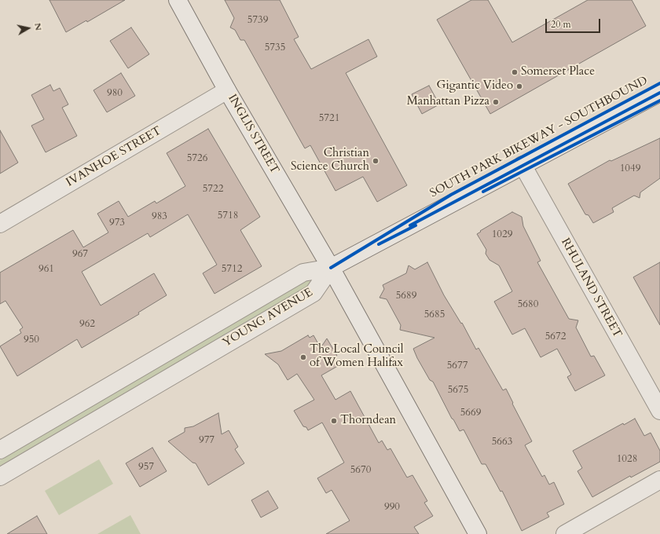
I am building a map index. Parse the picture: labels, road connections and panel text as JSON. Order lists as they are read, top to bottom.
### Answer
{
  "streets": {
    "street": [
      "INGLIS STREET",
      "IVANHOE STREET",
      "RHULAND STREET",
      "YOUNG AVENUE"
    ],
    "cycle path": ["SOUTH PARK BIKEWAY - SOUTHBOUND"]
  },
  "crossings": [
    ["INGLIS STREET", "IVANHOE STREET"],
    ["INGLIS STREET", "YOUNG AVENUE"]
  ],
  "places": [
    "Somerset Place",
    "Gigantic Video",
    "Manhattan Pizza",
    "Christian Science Church",
    "The Local Council of Women Halifax",
    "Thorndean"
  ],
  "house_numbers": [
    "5739",
    "5735",
    "980",
    "5721",
    "5726",
    "1049",
    "5722",
    "5718",
    "983",
    "973",
    "1029",
    "967",
    "961",
    "5712",
    "5689",
    "5680",
    "5685",
    "962",
    "5672",
    "950",
    "5677",
    "5675",
    "5669",
    "977",
    "5663",
    "1028",
    "957",
    "5670",
    "990"
  ],
  "scale_bar": "20 m",
  "north": "right"
}
